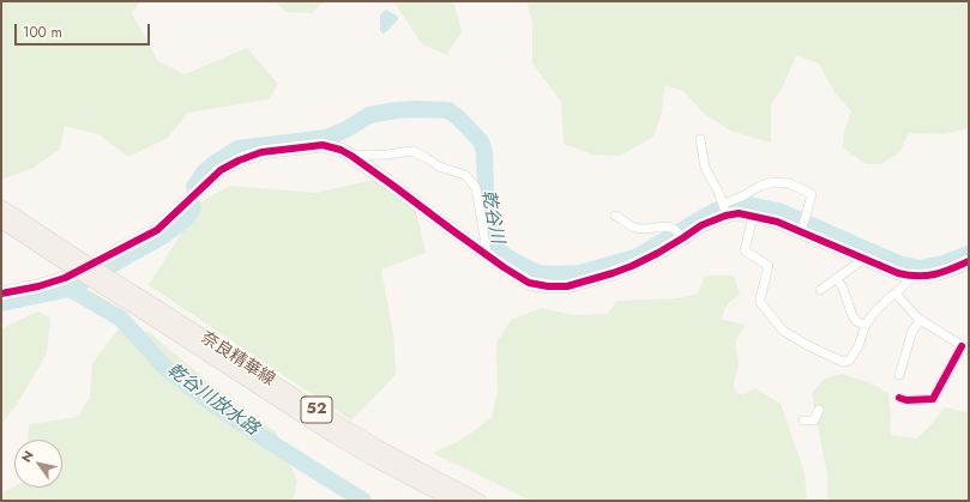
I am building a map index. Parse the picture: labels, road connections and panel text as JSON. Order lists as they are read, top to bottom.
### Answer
{
  "streets": {
    "main road": ["奈良精華線", "52"]
  },
  "water": ["乾谷川", "乾谷川放水路"],
  "scale_bar": "100 m",
  "north": "top left"
}
